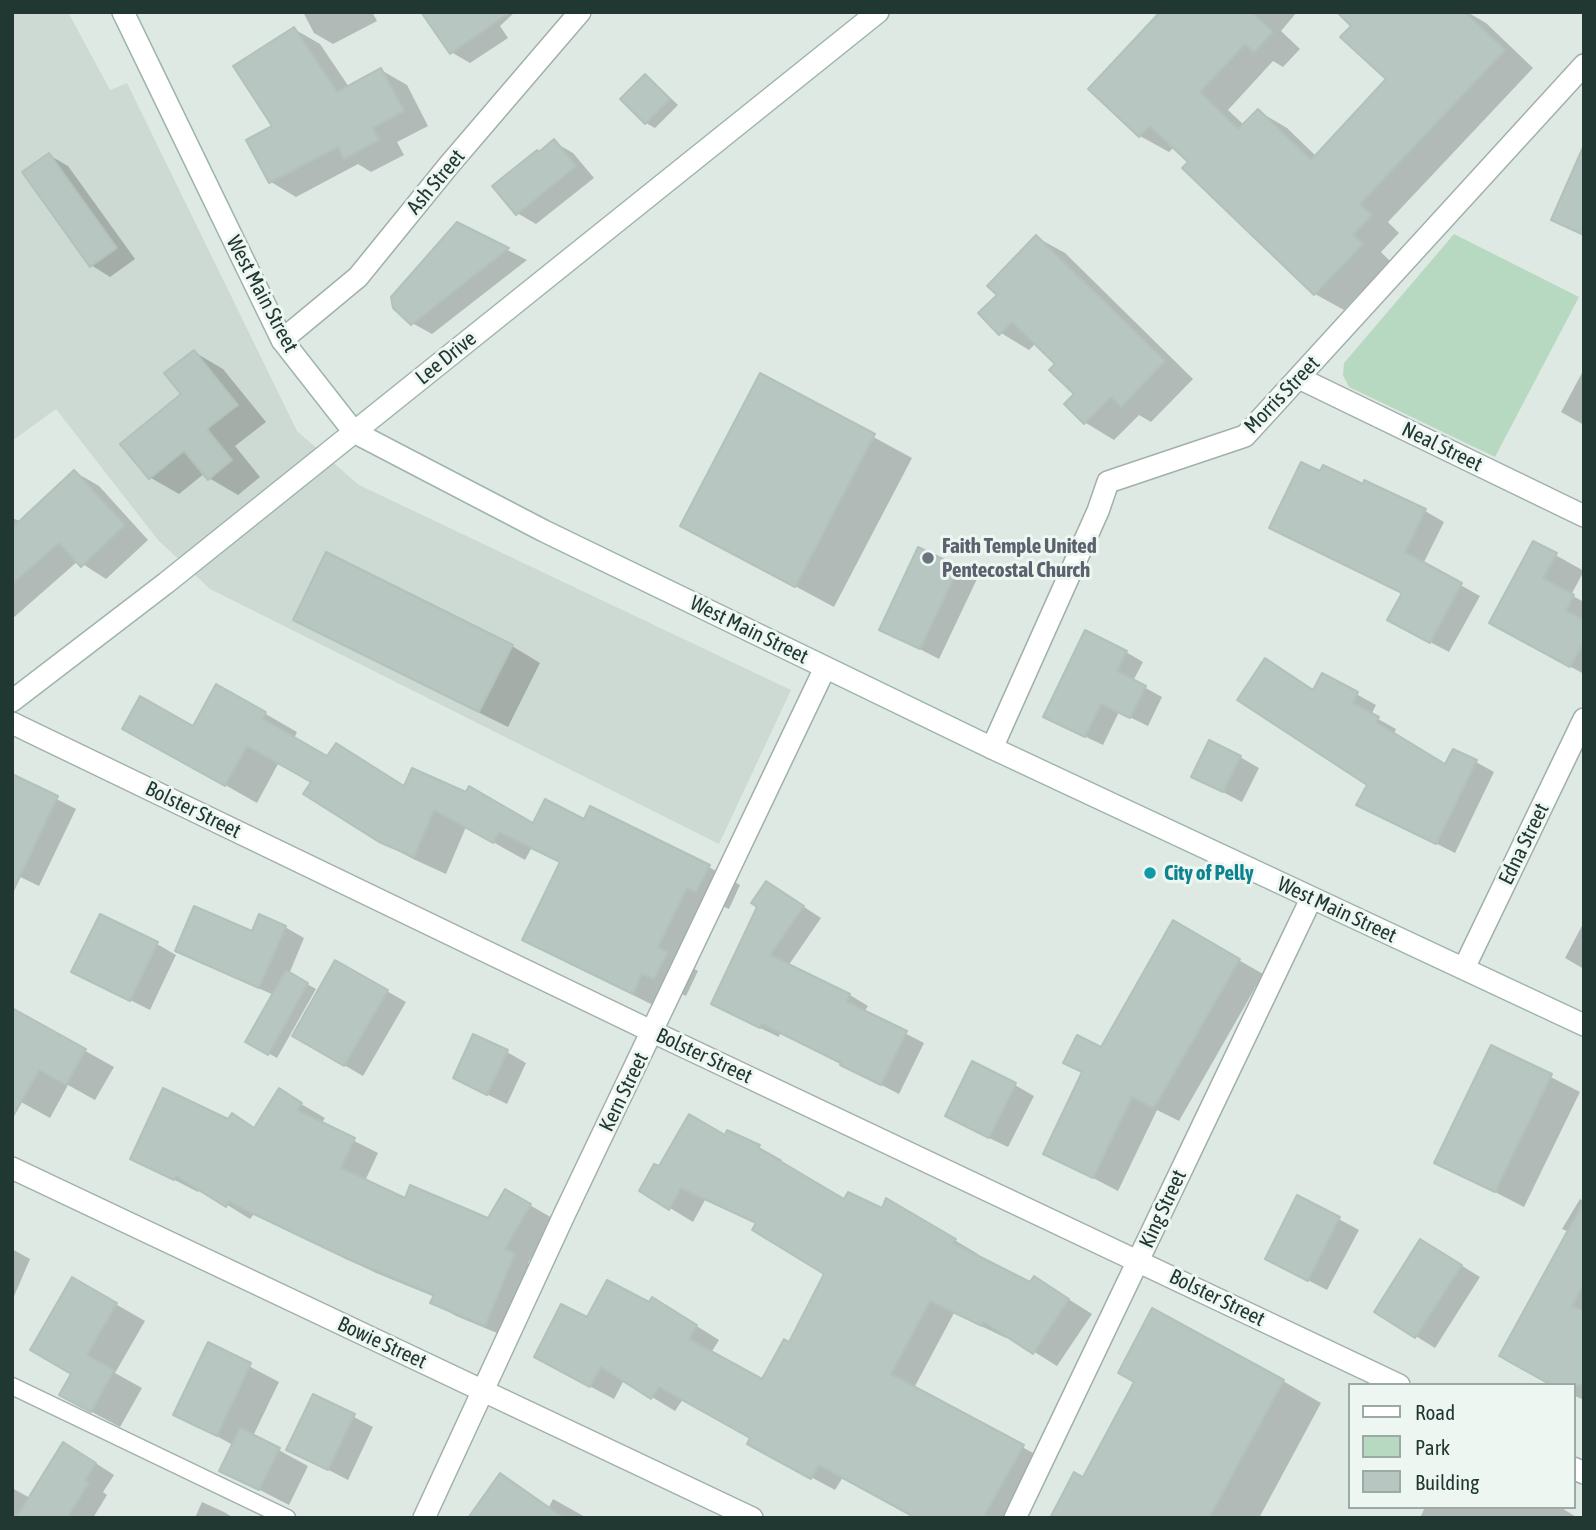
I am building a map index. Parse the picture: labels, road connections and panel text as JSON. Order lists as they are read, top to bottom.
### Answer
{
  "streets": {
    "street": [
      "Ash Street",
      "West Main Street",
      "Lee Drive",
      "Morris Street",
      "Neal Street",
      "Bolster Street",
      "Edna Street",
      "Kern Street",
      "King Street",
      "Bowie Street"
    ]
  },
  "crossings": [
    ["Ash Street", "West Main Street"],
    ["West Main Street", "Lee Drive"],
    ["West Main Street", "Morris Street"],
    ["West Main Street", "Edna Street"],
    ["West Main Street", "Kern Street"],
    ["West Main Street", "King Street"],
    ["Morris Street", "Neal Street"],
    ["Bolster Street", "Kern Street"],
    ["Bolster Street", "King Street"],
    ["Kern Street", "Bowie Street"]
  ],
  "places": ["Faith Temple United Pentecostal Church", "City of Pelly"],
  "legend": ["Road", "Park", "Building"]
}
